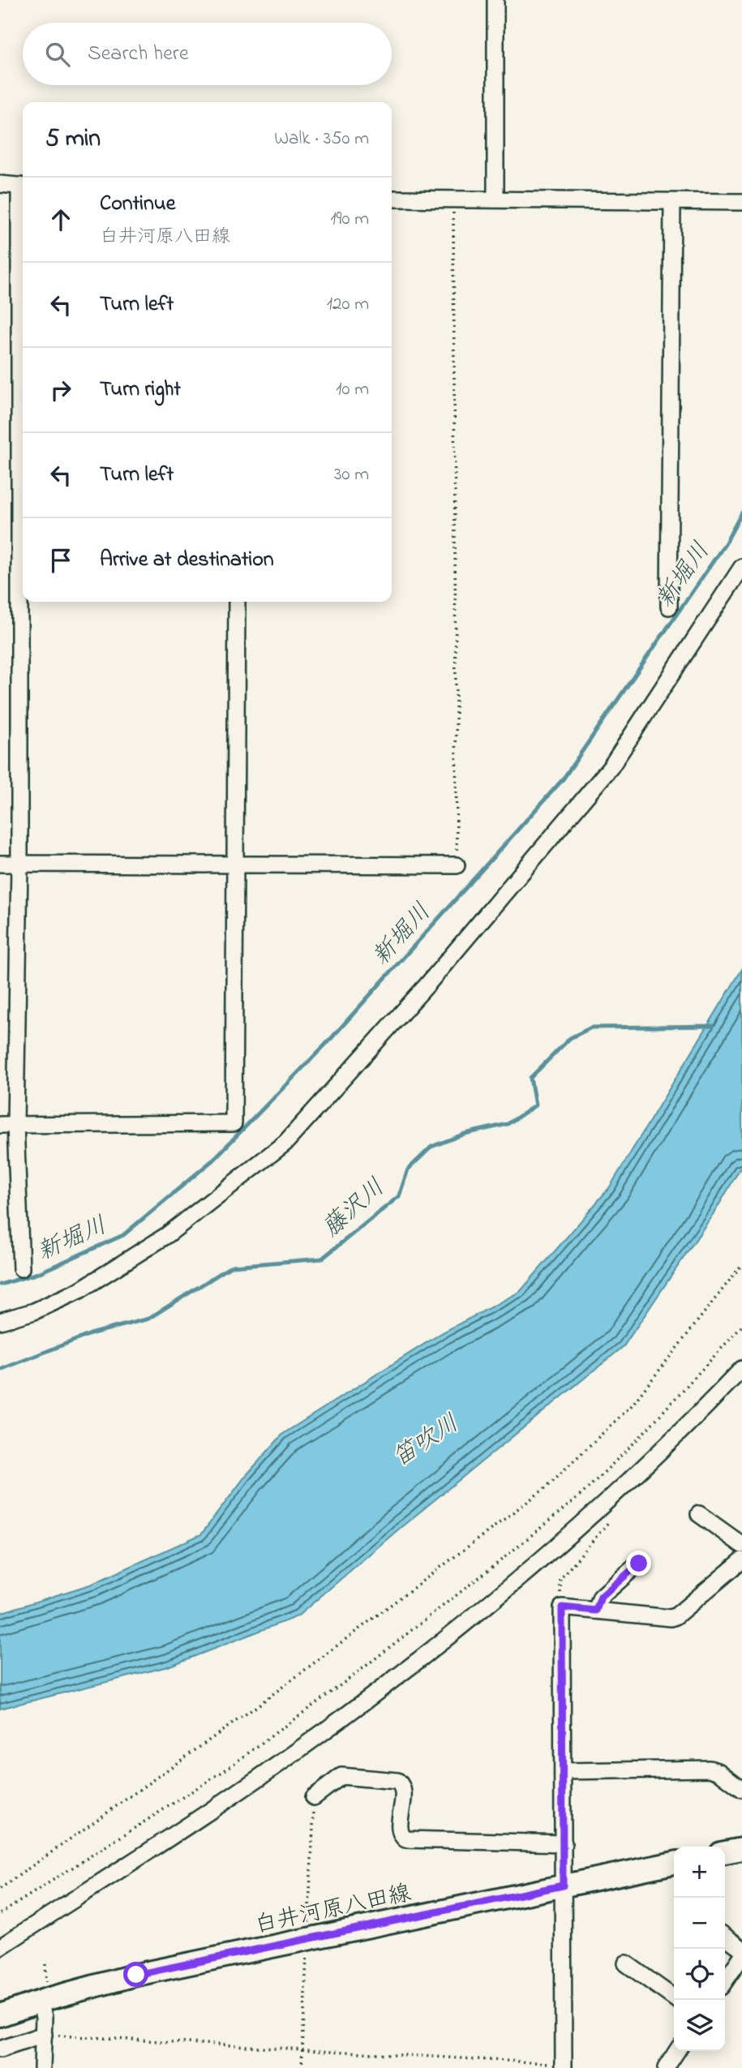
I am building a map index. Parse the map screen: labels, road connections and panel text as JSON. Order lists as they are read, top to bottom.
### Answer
{
  "streets": {
    "main road": ["白井河原八田線"]
  },
  "water": ["新堀川", "藤沢川", "笛吹川"],
  "page": {
    "search": "Search here",
    "heading": ["5 min", "Walk · 350 m"],
    "list": [
      ["Continue", "白井河原八田線", "190 m"],
      ["Turn left", "120 m"],
      ["Turn right", "10 m"],
      ["Turn left", "30 m"],
      "Arrive at destination"
    ],
    "map_buttons": ["+", "−"]
  }
}
